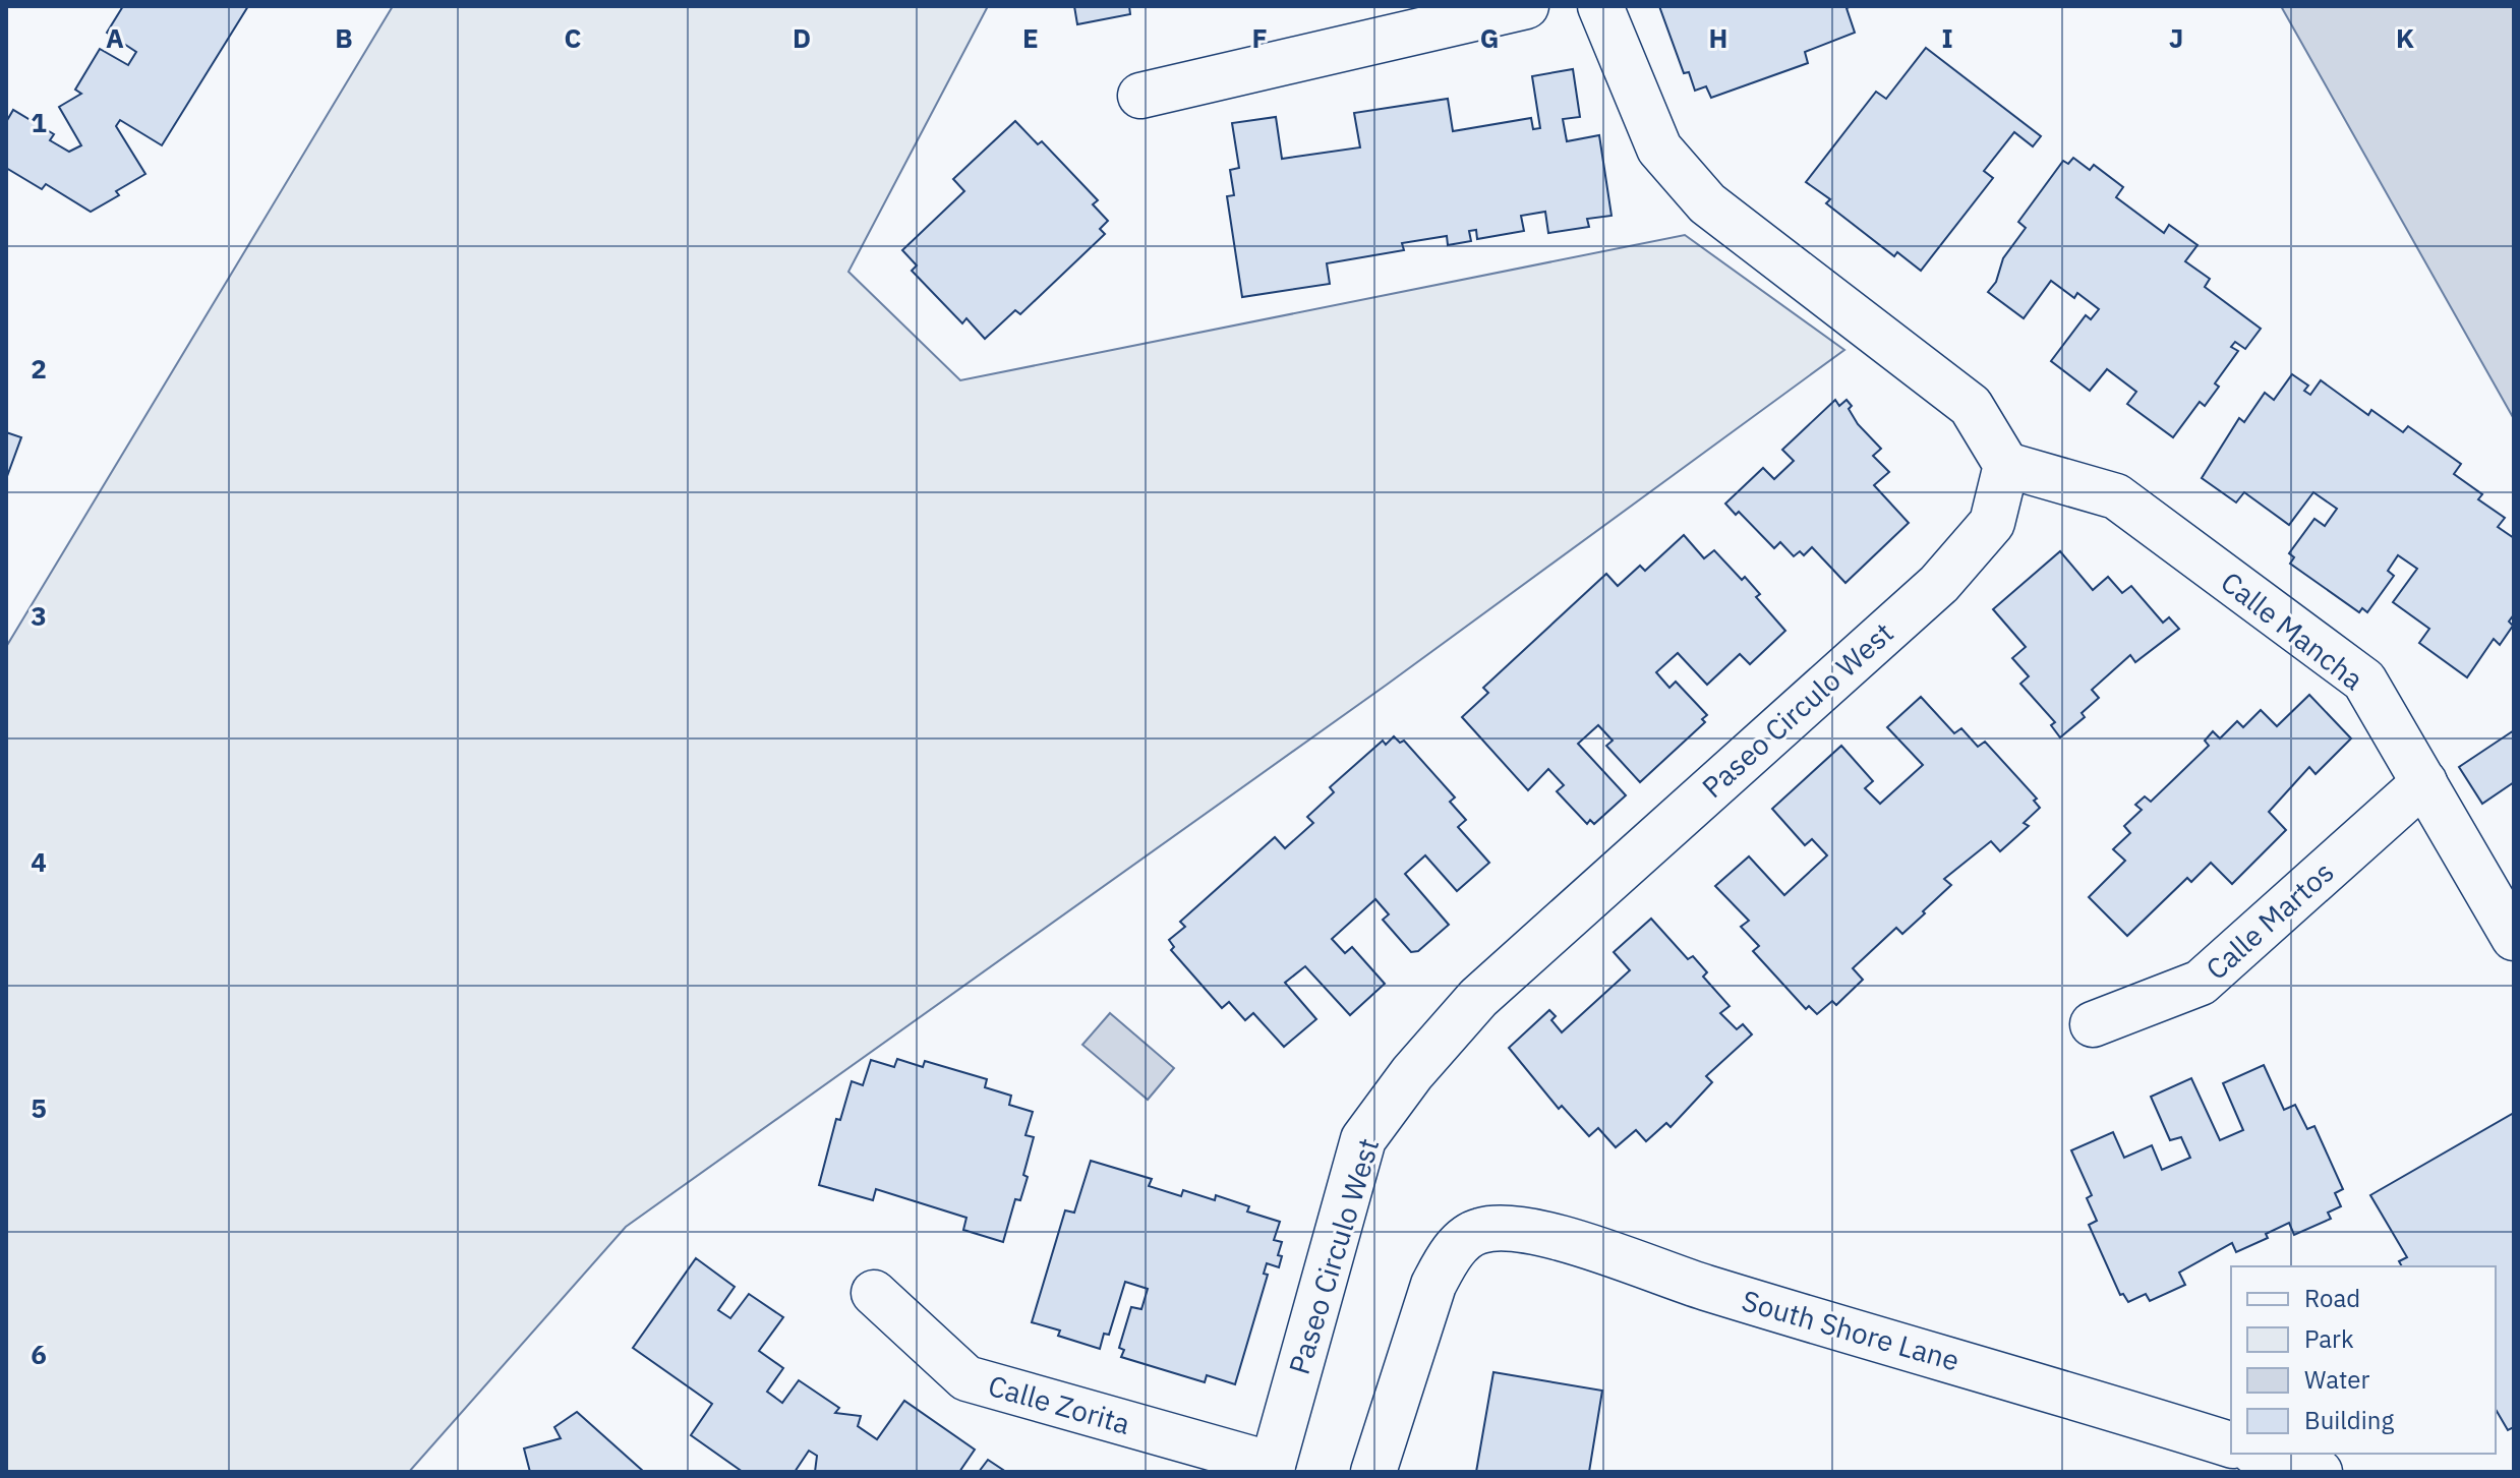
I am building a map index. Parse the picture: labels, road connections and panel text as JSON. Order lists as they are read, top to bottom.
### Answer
{
  "streets": {
    "street": [
      "Calle Mancha",
      "Paseo Circulo West",
      "Calle Martos",
      "South Shore Lane",
      "Calle Zorita"
    ]
  },
  "crossings": [
    ["Calle Mancha", "Paseo Circulo West"],
    ["Calle Mancha", "Calle Martos"],
    ["Paseo Circulo West", "Calle Zorita"]
  ],
  "legend": [
    "Road",
    "Park",
    "Water",
    "Building"
  ],
  "grid": {
    "columns": [
      "A",
      "B",
      "C",
      "D",
      "E",
      "F",
      "G",
      "H",
      "I",
      "J",
      "K"
    ],
    "rows": [
      "1",
      "2",
      "3",
      "4",
      "5",
      "6"
    ]
  }
}
